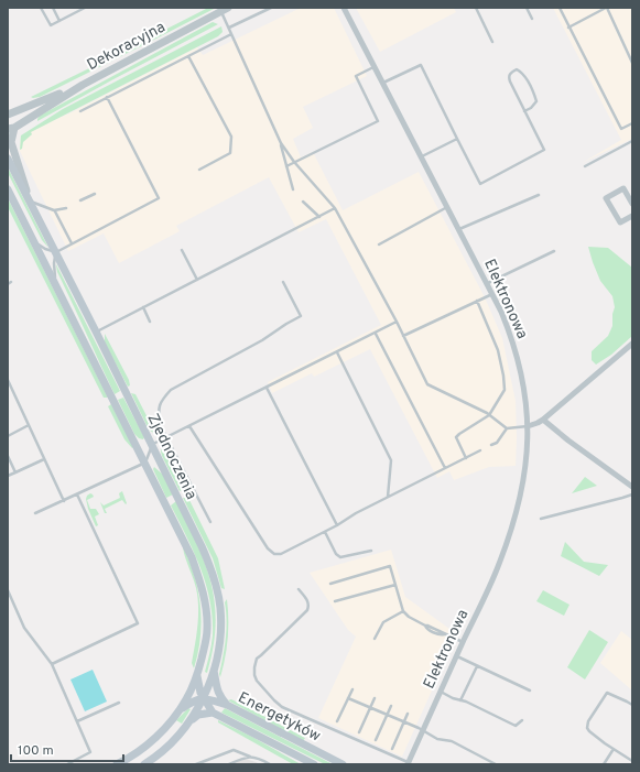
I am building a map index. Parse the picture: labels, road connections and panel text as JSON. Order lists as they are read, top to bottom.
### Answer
{
  "streets": {
    "main road": ["Zjednoczenia", "Energetyków"],
    "street": ["Dekoracyjna", "Elektronowa"]
  },
  "crossings": [
    ["Dekoracyjna", "Zjednoczenia"],
    ["Zjednoczenia", "Energetyków"]
  ],
  "scale_bar": "100 m"
}
